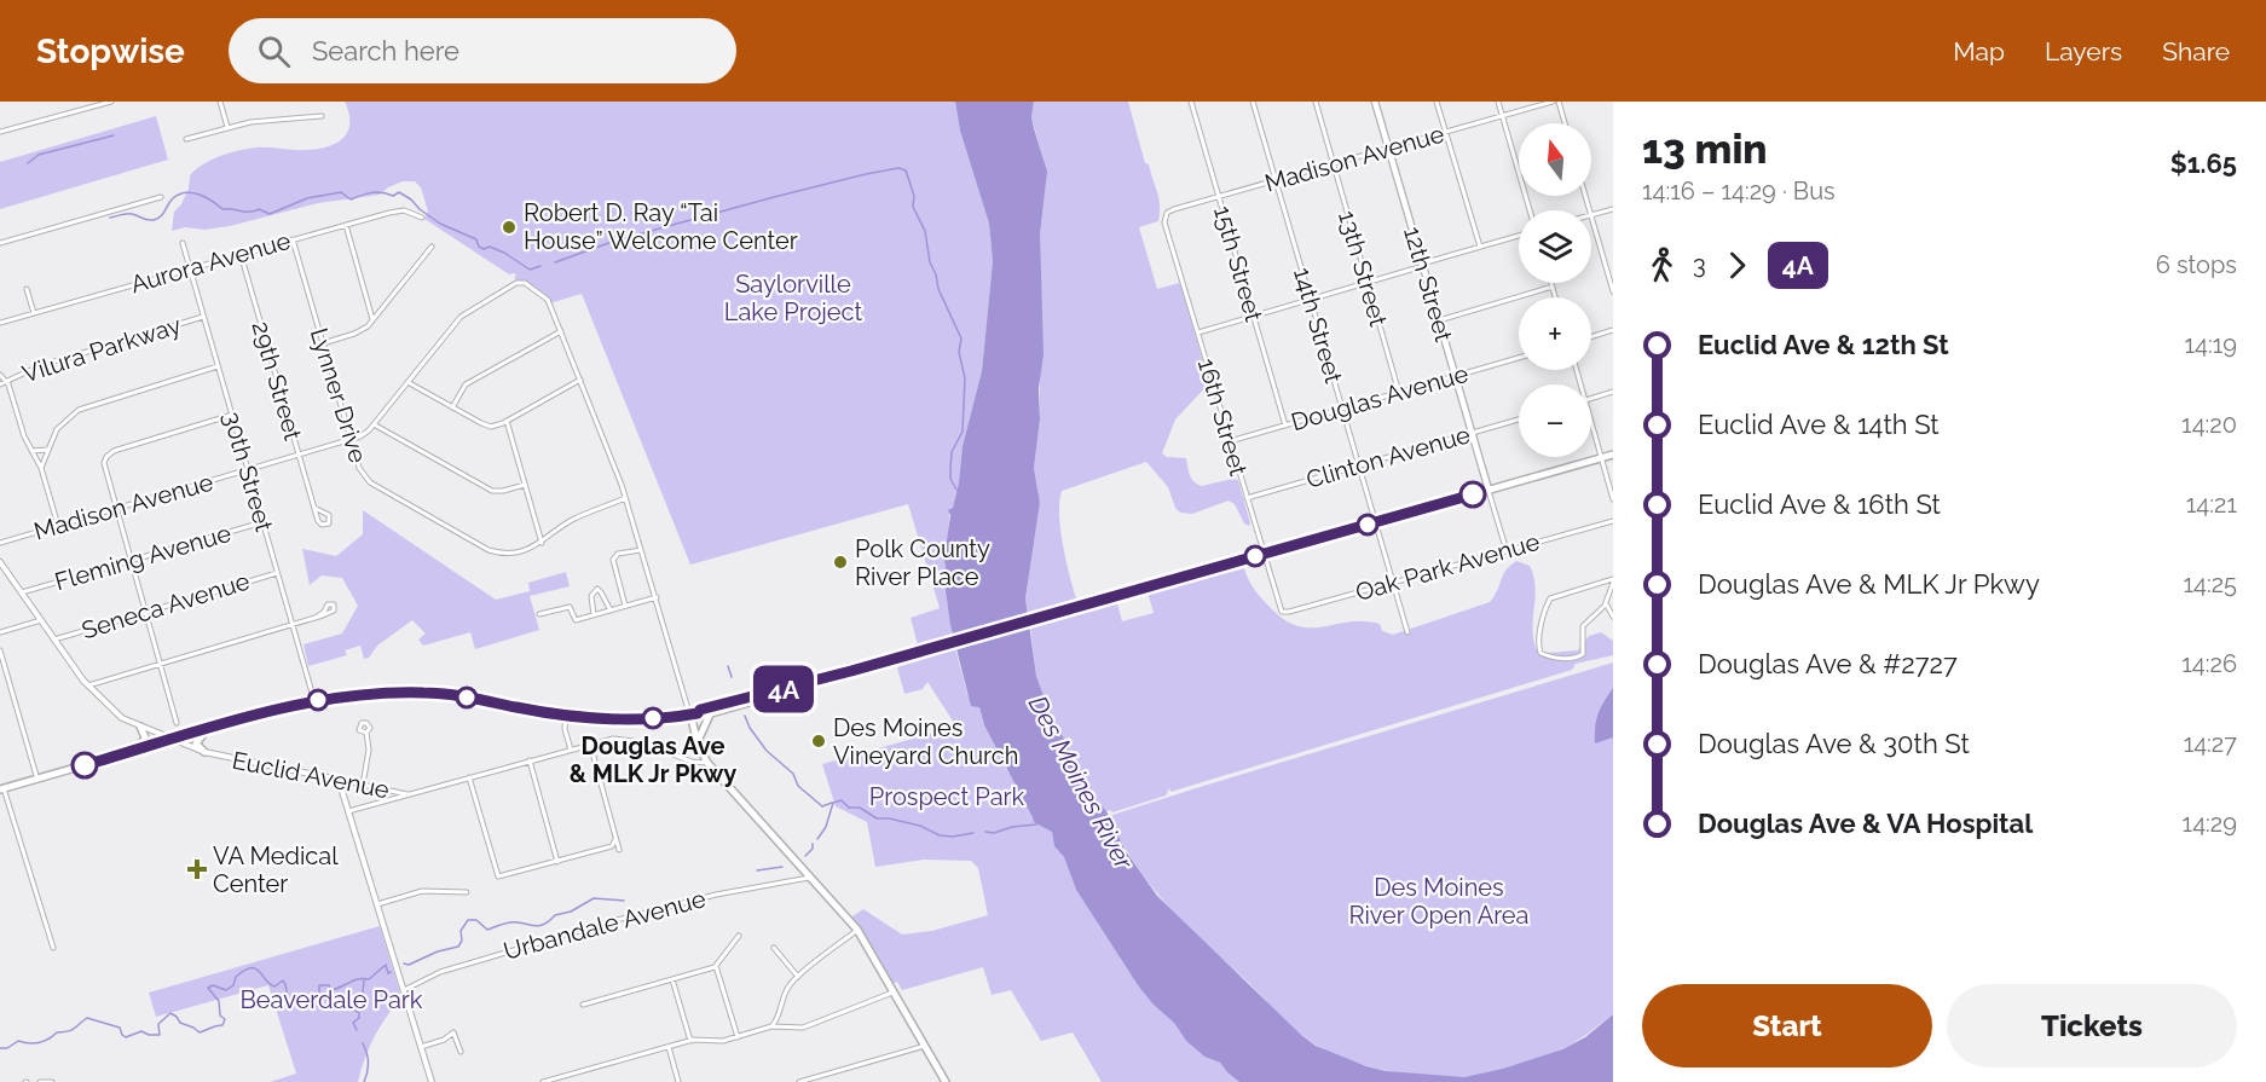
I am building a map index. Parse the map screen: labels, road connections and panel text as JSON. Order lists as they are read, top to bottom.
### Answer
{
  "streets": {
    "main road": ["12th Street"],
    "street": [
      "Madison Avenue",
      "Aurora Avenue",
      "15th Street",
      "13th Street",
      "14th Street",
      "Vilura Parkway",
      "29th Street",
      "Lynner Drive",
      "Douglas Avenue",
      "16th Street",
      "Clinton Avenue",
      "30th Street",
      "Fleming Avenue",
      "Oak Park Avenue",
      "Seneca Avenue",
      "Euclid Avenue",
      "Urbandale Avenue"
    ]
  },
  "crossings": [
    ["Madison Avenue", "15th Street"],
    ["Madison Avenue", "13th Street"],
    ["Madison Avenue", "12th Street"],
    ["Madison Avenue", "14th Street"],
    ["Madison Avenue", "29th Street"],
    ["Madison Avenue", "Lynner Drive"],
    ["Madison Avenue", "16th Street"],
    ["Madison Avenue", "30th Street"],
    ["Aurora Avenue", "29th Street"],
    ["Aurora Avenue", "Lynner Drive"],
    ["Aurora Avenue", "30th Street"],
    ["15th Street", "Douglas Avenue"],
    ["13th Street", "Douglas Avenue"],
    ["12th Street", "Douglas Avenue"],
    ["12th Street", "Clinton Avenue"],
    ["12th Street", "Oak Park Avenue"],
    ["14th Street", "Douglas Avenue"],
    ["14th Street", "Clinton Avenue"],
    ["14th Street", "Oak Park Avenue"],
    ["Vilura Parkway", "30th Street"],
    ["Douglas Avenue", "16th Street"],
    ["16th Street", "Clinton Avenue"],
    ["16th Street", "Oak Park Avenue"],
    ["30th Street", "Fleming Avenue"],
    ["30th Street", "Seneca Avenue"],
    ["Fleming Avenue", "Euclid Avenue"],
    ["Seneca Avenue", "Euclid Avenue"]
  ],
  "water": ["Des Moines River"],
  "parks": [
    "Saylorville Lake Project",
    "Prospect Park",
    "Des Moines River Open Area",
    "Beaverdale Park"
  ],
  "places": {
    "other": [
      "Robert D. Ray “Tai House” Welcome Center",
      "Polk County River Place",
      "Douglas Ave & MLK Jr Pkwy",
      "Des Moines Vineyard Church"
    ],
    "health": ["VA Medical Center"]
  },
  "lines": ["bus line 4A"],
  "north": "top",
  "page": {
    "header": "Stopwise",
    "search": "Search here",
    "nav": ["Map", "Layers", "Share"],
    "on_map": "4A",
    "heading": ["13 min", "14:16 – 14:29 · Bus", "$1.65"],
    "map_buttons": ["+", "−"],
    "legs": ["3", "4A", "6 stops"],
    "list": [
      {
        "name": "Euclid Ave & 12th St",
        "value": "14:19"
      },
      {
        "name": "Euclid Ave & 14th St",
        "value": "14:20"
      },
      {
        "name": "Euclid Ave & 16th St",
        "value": "14:21"
      },
      {
        "name": "Douglas Ave & MLK Jr Pkwy",
        "value": "14:25"
      },
      {
        "name": "Douglas Ave & #2727",
        "value": "14:26"
      },
      {
        "name": "Douglas Ave & 30th St",
        "value": "14:27"
      },
      {
        "name": "Douglas Ave & VA Hospital",
        "value": "14:29"
      }
    ],
    "buttons": ["Start", "Tickets"]
  }
}
